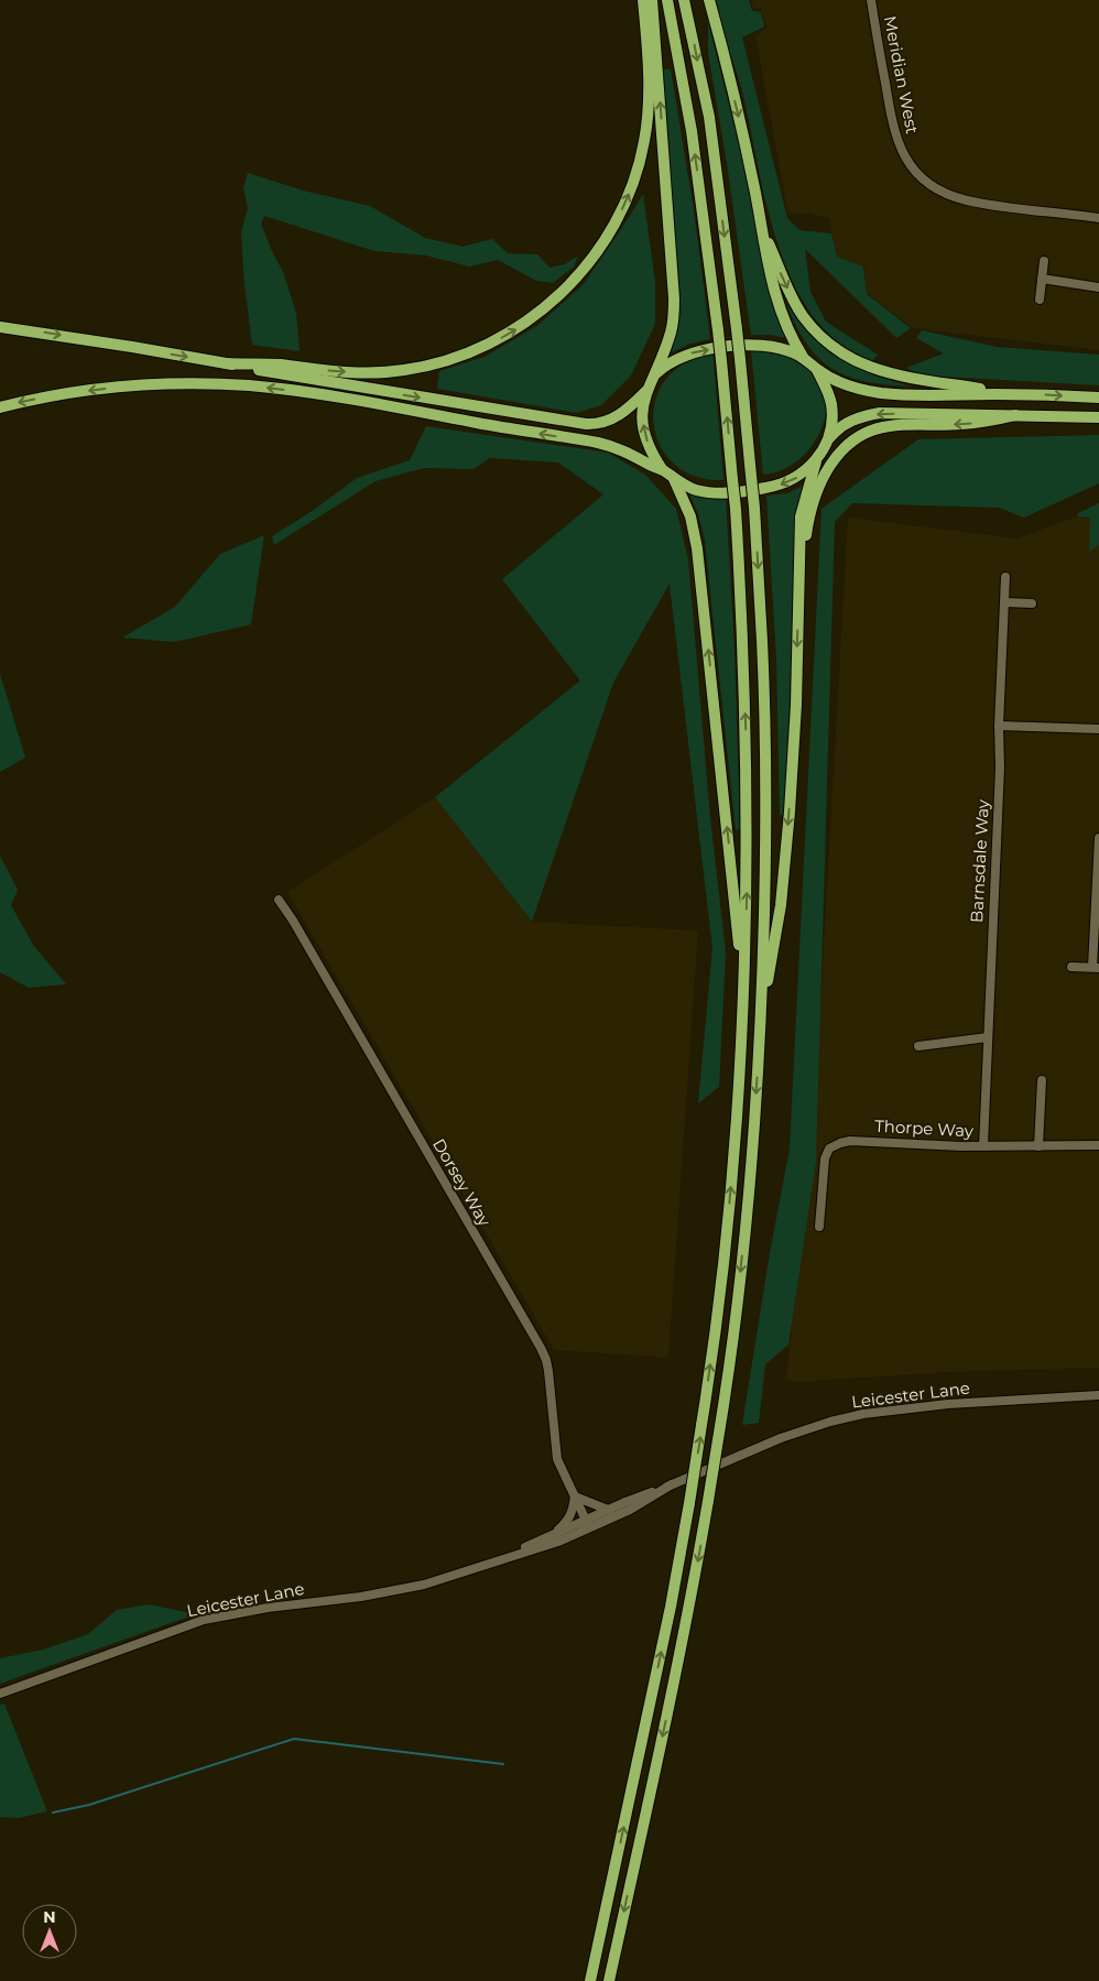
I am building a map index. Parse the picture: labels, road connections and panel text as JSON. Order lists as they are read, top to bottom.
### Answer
{
  "streets": {
    "street": [
      "Meridian West",
      "Barnsdale Way",
      "Thorpe Way",
      "Dorsey Way",
      "Leicester Lane"
    ]
  },
  "crossings": [
    ["Barnsdale Way", "Thorpe Way"],
    ["Dorsey Way", "Leicester Lane"]
  ],
  "north": "top"
}
